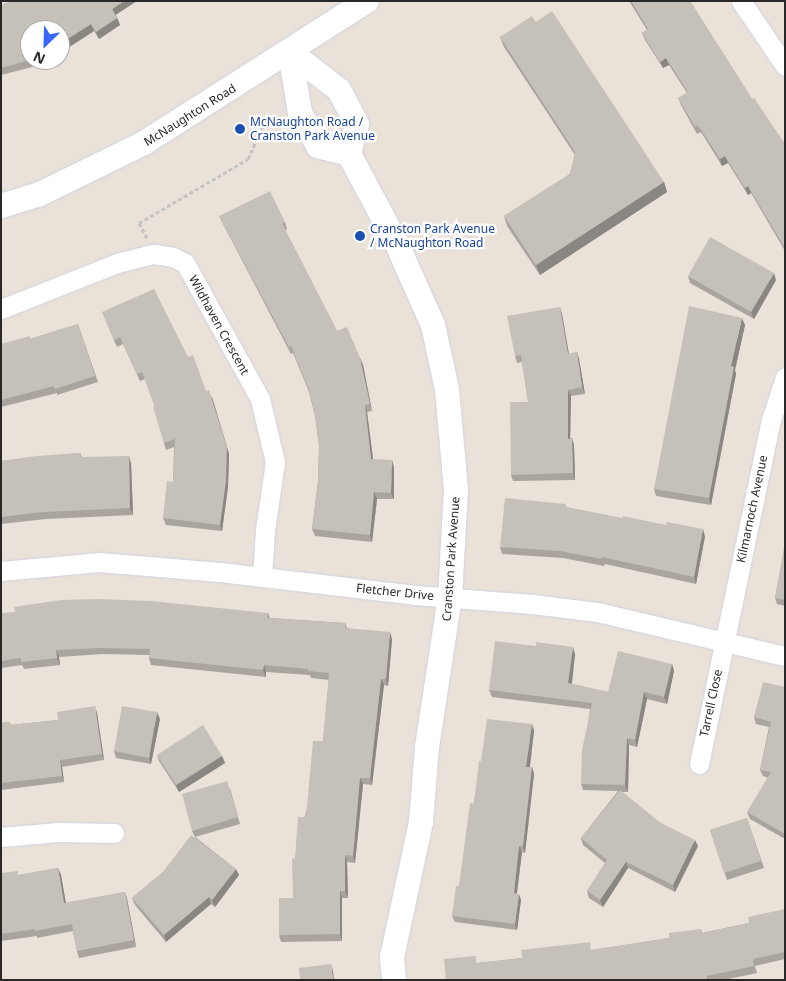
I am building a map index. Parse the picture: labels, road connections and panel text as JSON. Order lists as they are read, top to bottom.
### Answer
{
  "streets": {
    "street": [
      "McNaughton Road",
      "Wildhaven Crescent",
      "Kilmarnoch Avenue",
      "Cranston Park Avenue",
      "Fletcher Drive",
      "Tarrell Close"
    ]
  },
  "crossings": [
    ["Wildhaven Crescent", "Fletcher Drive"],
    ["Kilmarnoch Avenue", "Fletcher Drive"],
    ["Kilmarnoch Avenue", "Tarrell Close"],
    ["Cranston Park Avenue", "Fletcher Drive"],
    ["Fletcher Drive", "Tarrell Close"]
  ],
  "places": ["McNaughton Road / Cranston Park Avenue", "Cranston Park Avenue / McNaughton Road"],
  "north": "bottom left"
}
